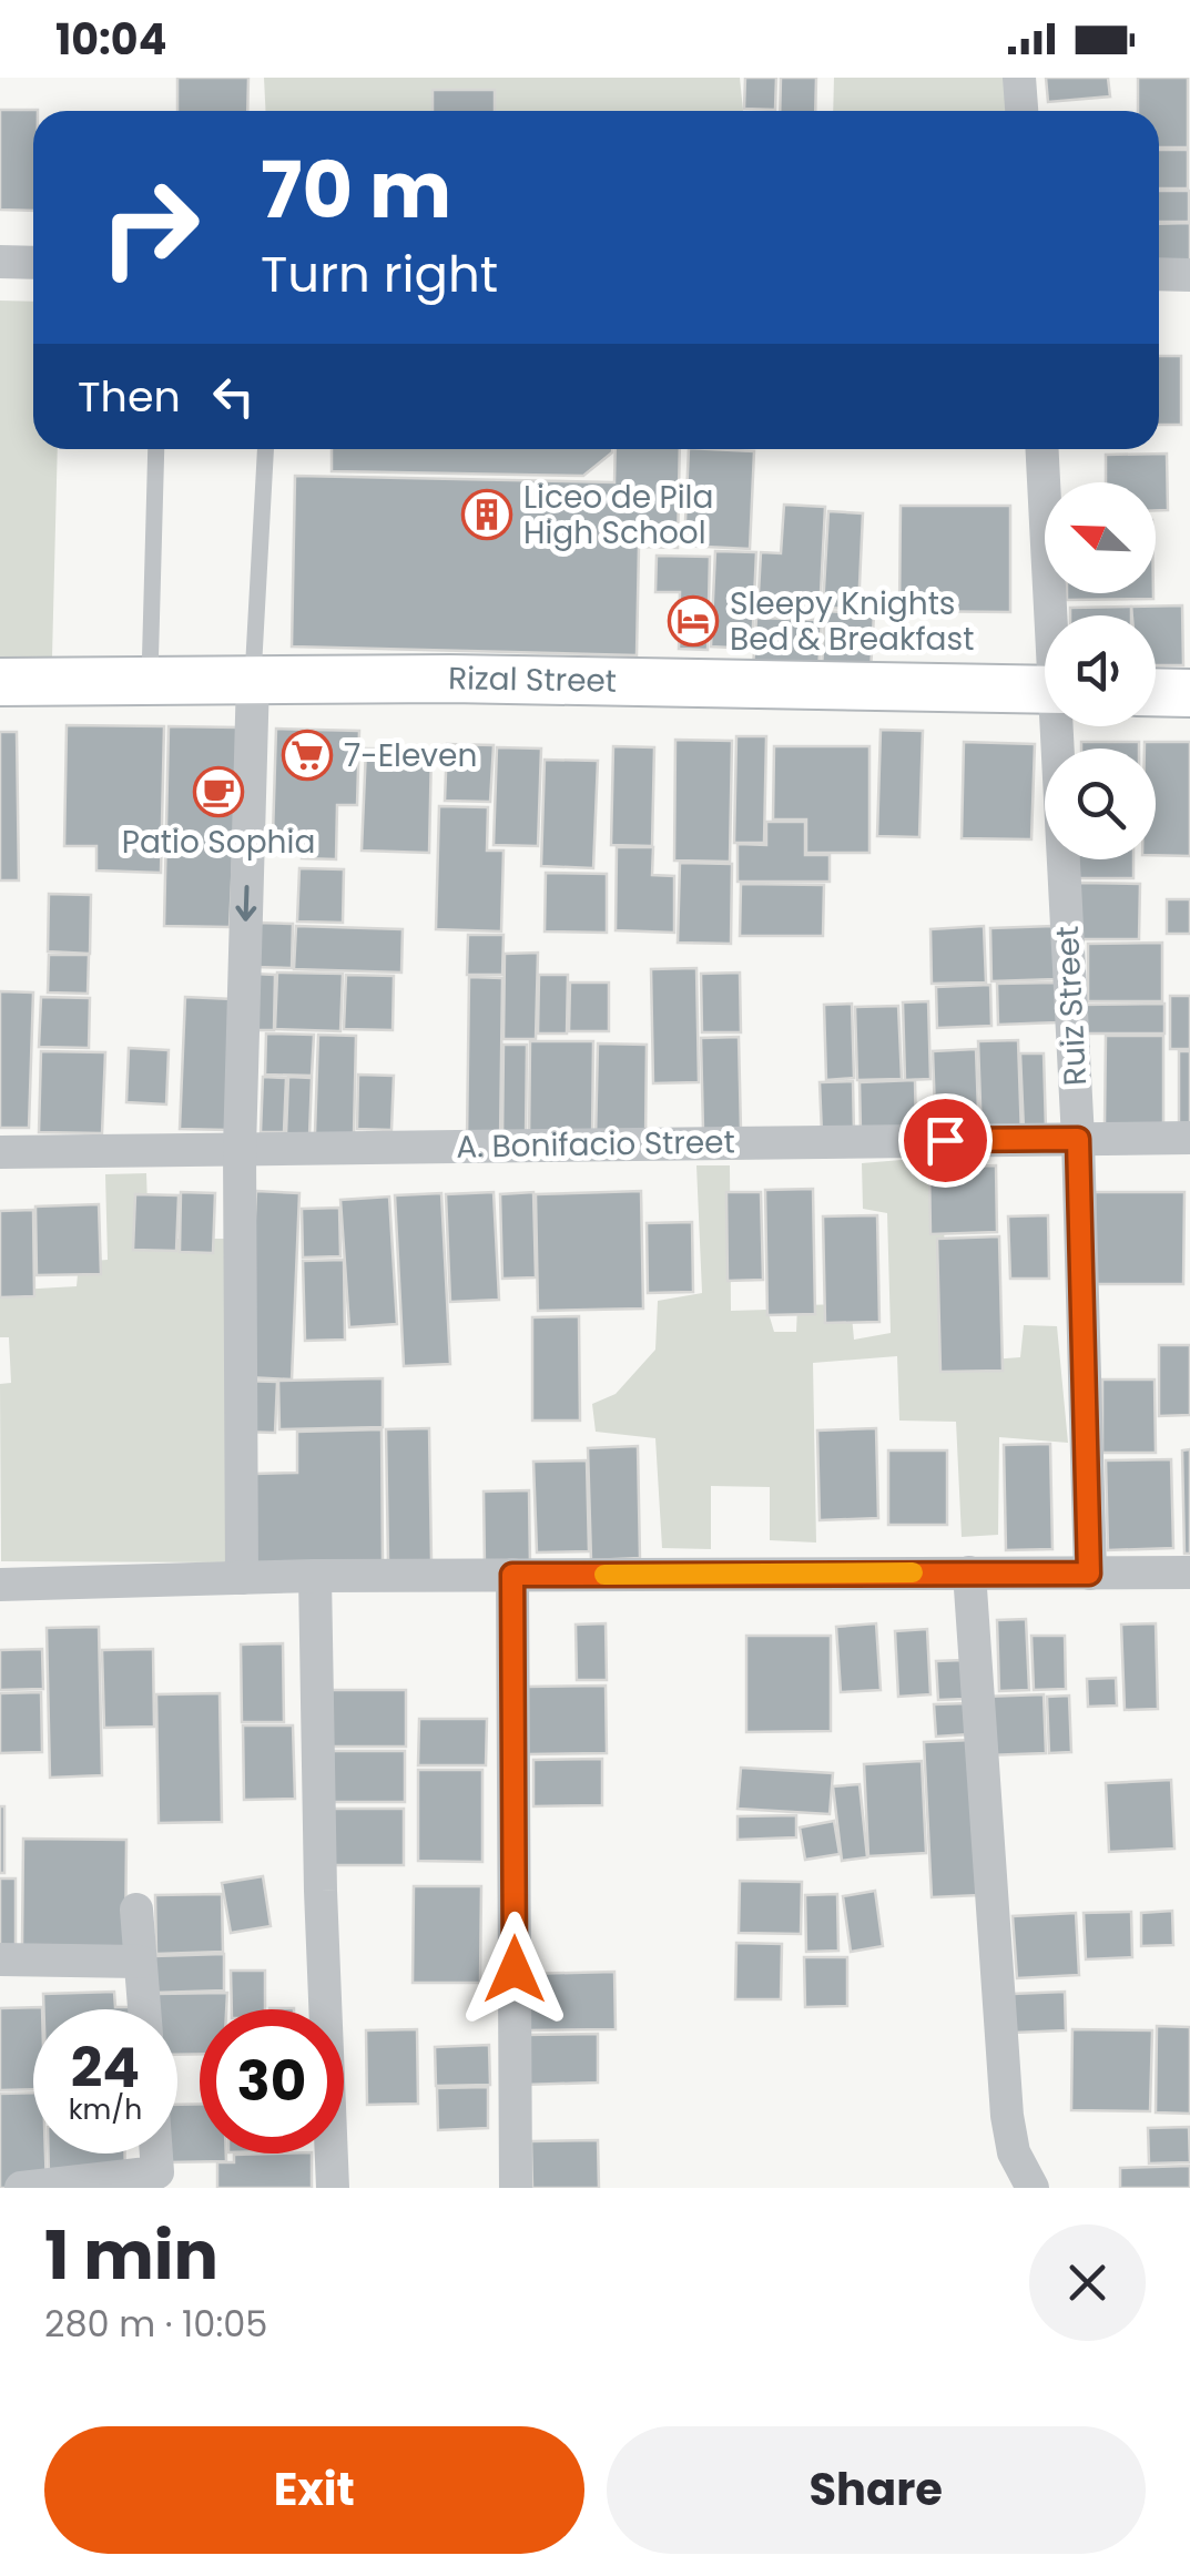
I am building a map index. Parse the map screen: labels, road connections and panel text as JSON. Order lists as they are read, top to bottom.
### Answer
{
  "streets": {
    "main road": ["Rizal Street"],
    "street": ["Ruiz Street", "A. Bonifacio Street"]
  },
  "crossings": [
    ["Ruiz Street", "A. Bonifacio Street"]
  ],
  "places": {
    "building": ["Liceo de Pila High School"],
    "hotel": ["Sleepy Knights Bed & Breakfast"],
    "supermarket": ["7-Eleven"],
    "cafe": ["Patio Sophia"]
  },
  "north": "top left",
  "page": {
    "status": "10:04",
    "turn": ["70 m", "Turn right"],
    "then": "Then",
    "speed": "24 km/h",
    "limit": "30",
    "heading": ["1 min", "280 m · 10:05"],
    "buttons": ["Exit", "Share"]
  }
}
